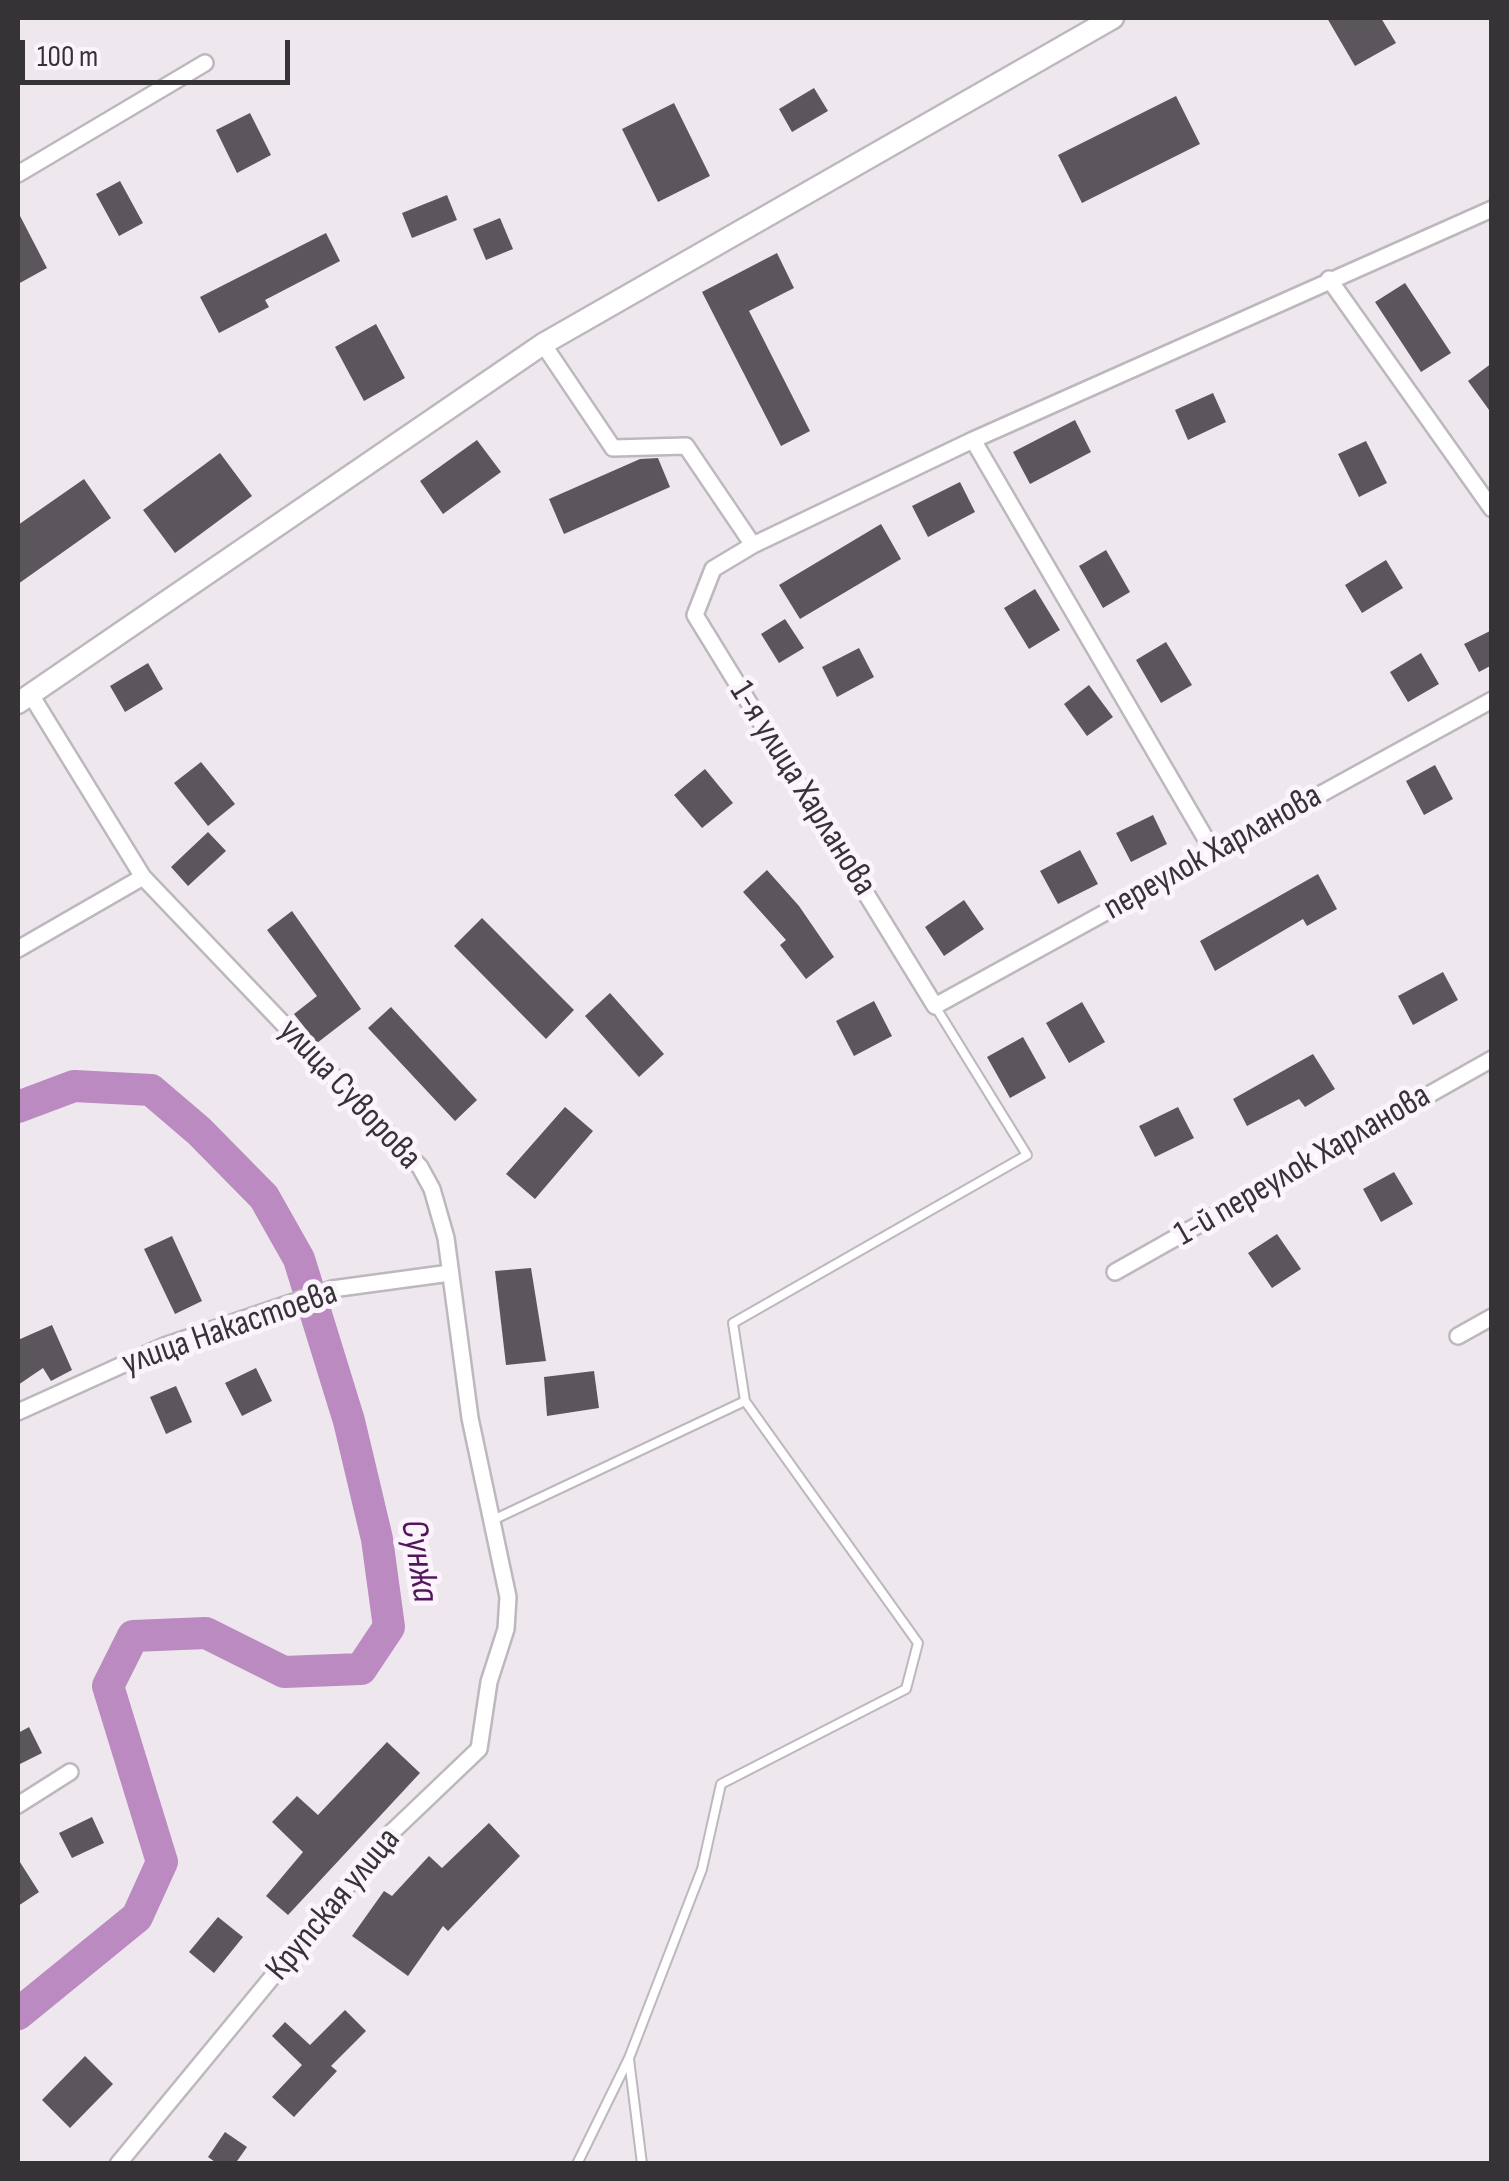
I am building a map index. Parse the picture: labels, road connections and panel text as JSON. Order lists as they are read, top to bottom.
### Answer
{
  "streets": {
    "street": [
      "1-я улица Харланова",
      "переулок Харланова",
      "улица Суворова",
      "1-й переулок Харланова",
      "улица Накастоева",
      "Крупская улица"
    ]
  },
  "crossings": [
    ["1-я улица Харланова", "переулок Харланова"],
    ["улица Суворова", "улица Накастоева"],
    ["улица Суворова", "Крупская улица"]
  ],
  "water": ["Сунжа"],
  "scale_bar": "100 m"
}
